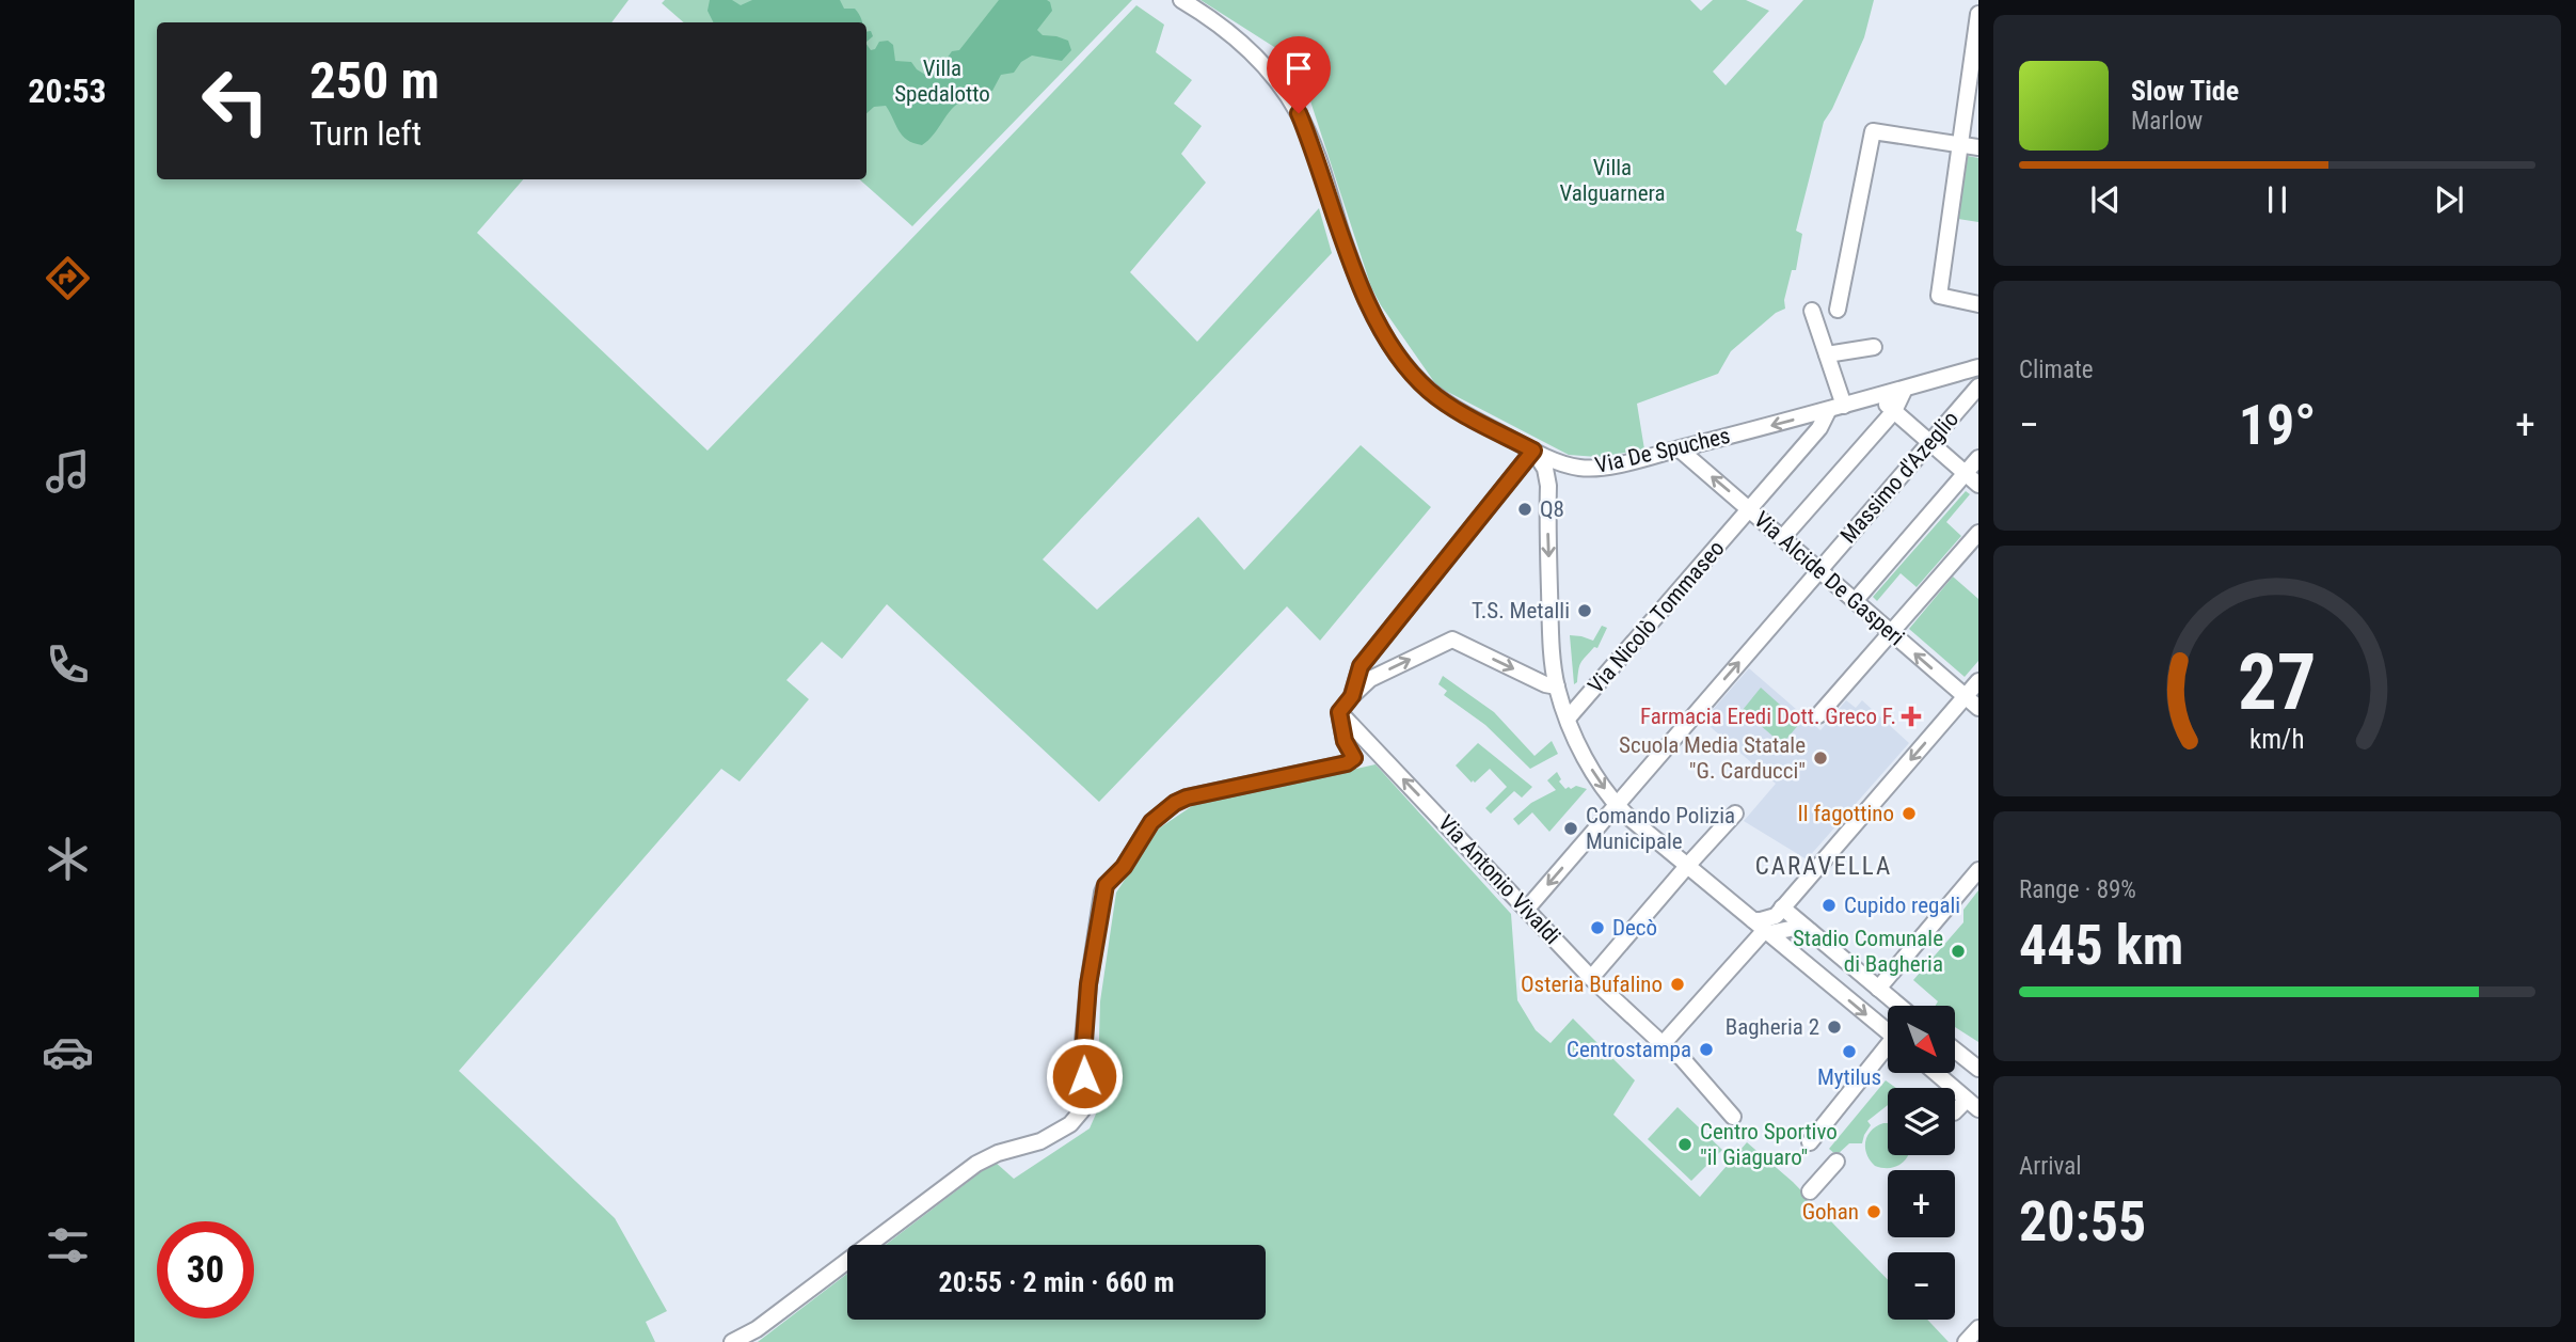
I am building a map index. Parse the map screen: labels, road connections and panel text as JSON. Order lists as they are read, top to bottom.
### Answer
{
  "streets": {
    "street": [
      "Via De Spuches",
      "Massimo d'Azeglio",
      "Via Alcide De Gasperi",
      "Via Nicolò Tommaseo",
      "Via Antonio Vivaldi"
    ]
  },
  "crossings": [
    ["Via De Spuches", "Via Alcide De Gasperi"],
    ["Via De Spuches", "Via Nicolò Tommaseo"],
    ["Massimo d'Azeglio", "Via Alcide De Gasperi"],
    ["Massimo d'Azeglio", "Via Antonio Vivaldi"],
    ["Via Alcide De Gasperi", "Via Nicolò Tommaseo"]
  ],
  "one_way": ["Via Alcide De Gasperi", "Via Antonio Vivaldi"],
  "districts": ["CARAVELLA"],
  "parks": ["Villa Spedalotto", "Villa Valguarnera"],
  "places": {
    "other": [
      "Q8",
      "T.S. Metalli",
      "Scuola Media Statale \"G. Carducci\"",
      "Il fagottino",
      "Comando Polizia Municipale",
      "Cupido regali",
      "Decò",
      "Stadio Comunale di Bagheria",
      "Osteria Bufalino",
      "Bagheria 2",
      "Centrostampa",
      "Mytilus",
      "Centro Sportivo \"il Giaguaro\"",
      "Gohan"
    ],
    "health": ["Farmacia Eredi Dott. Greco F."]
  },
  "north": "bottom right",
  "page": {
    "tabs": "20:53",
    "turn": ["250 m", "Turn left"],
    "song": ["Slow Tide", "Marlow"],
    "tile": [
      "Climate",
      ["Range · 89%", "445 km"],
      ["Arrival", "20:55"]
    ],
    "heat": ["−", "19°", "+"],
    "map_buttons": ["+", "−"],
    "limit": "30",
    "trip": "20:55 · 2 min · 660 m",
    "gauge": ["27", "km/h"]
  }
}
